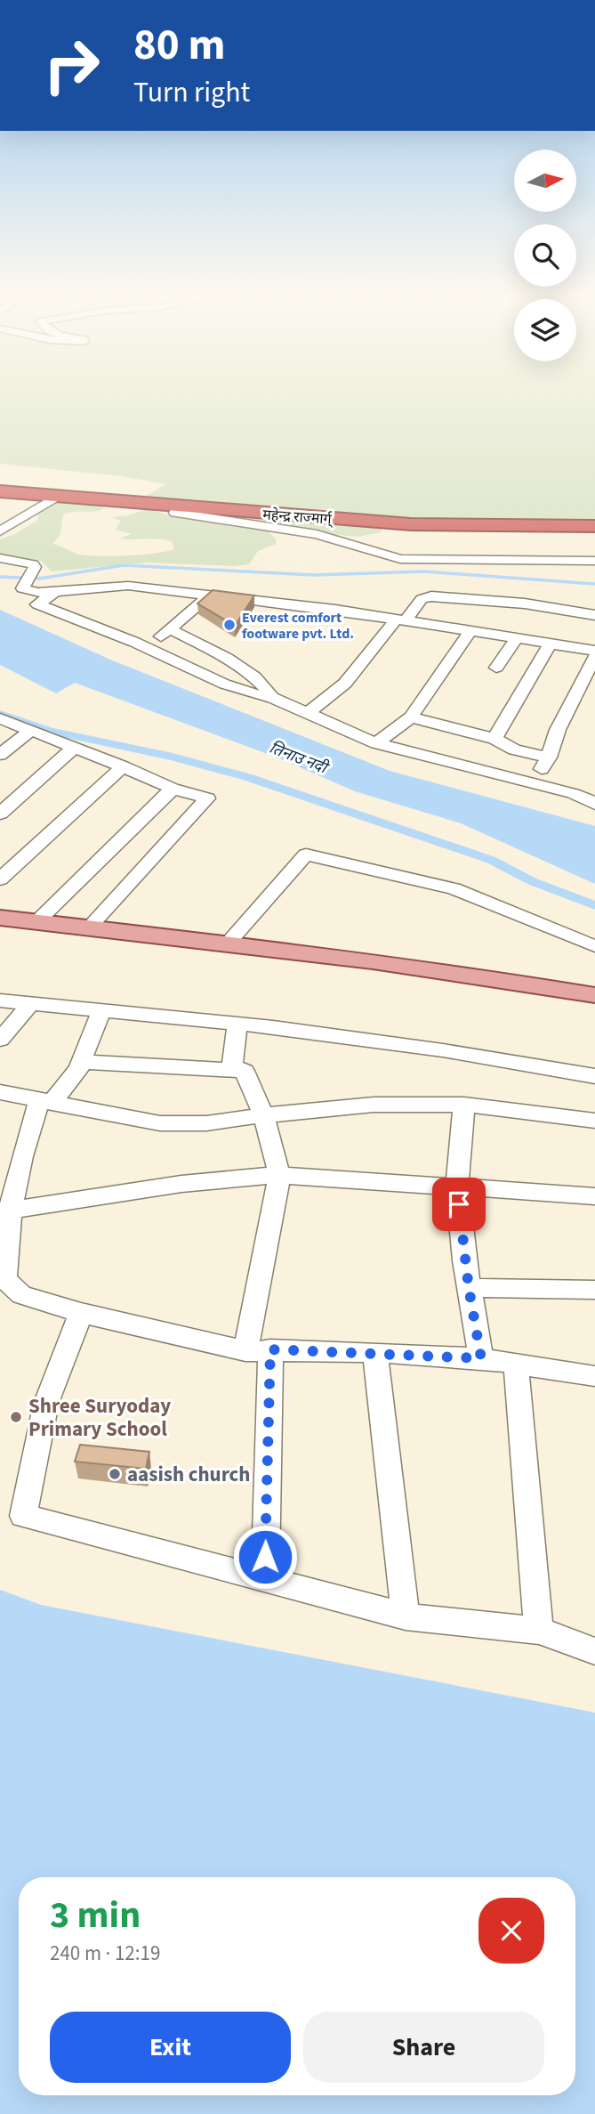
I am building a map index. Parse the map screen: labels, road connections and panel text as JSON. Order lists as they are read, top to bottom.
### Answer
{
  "streets": {
    "highway": ["महेन्द्र राज्मार्ग्"]
  },
  "water": ["तिनाउ नदी"],
  "places": ["Everest comfort footware pvt. Ltd.", "Shree Suryoday Primary School", "aasish church"],
  "north": "right",
  "page": {
    "turn": ["80 m", "Turn right"],
    "heading": ["3 min", "240 m · 12:19"],
    "buttons": ["Exit", "Share"]
  }
}
